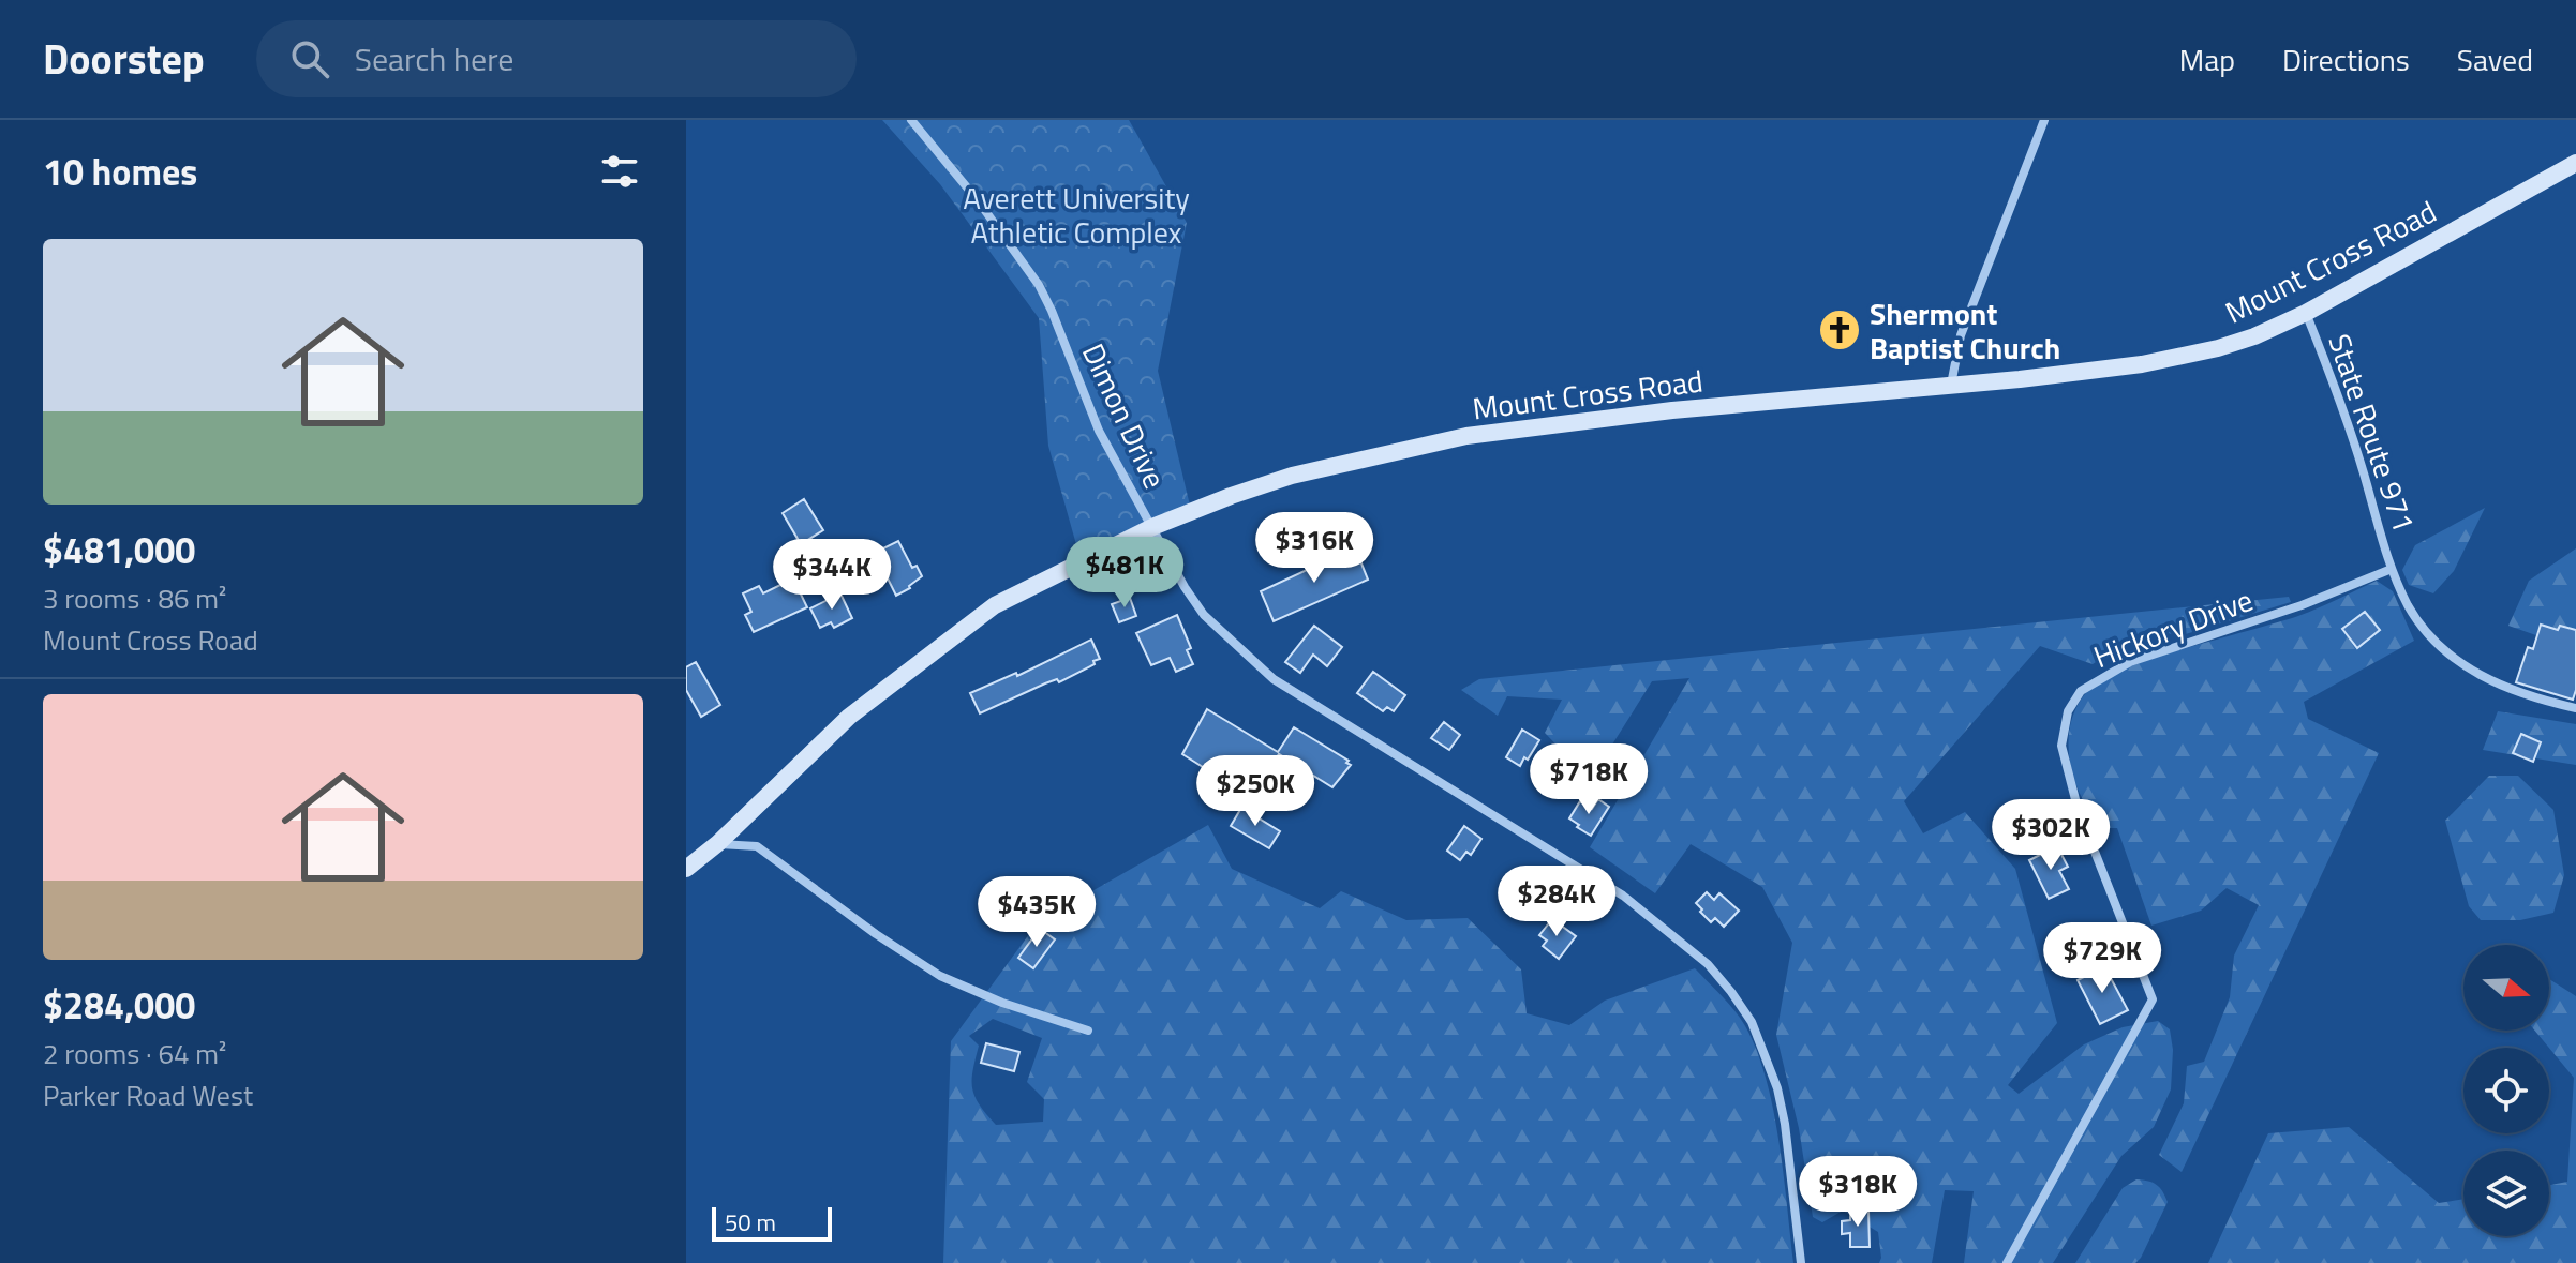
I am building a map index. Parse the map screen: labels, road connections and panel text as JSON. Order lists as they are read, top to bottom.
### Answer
{
  "streets": {
    "main road": ["Mount Cross Road"],
    "street": ["Dimon Drive", "State Route 971", "Hickory Drive"]
  },
  "crossings": [
    ["Mount Cross Road", "Dimon Drive"],
    ["Mount Cross Road", "State Route 971"],
    ["State Route 971", "Hickory Drive"]
  ],
  "parks": ["Averett University Athletic Complex"],
  "places": {
    "church": ["Shermont Baptist Church"]
  },
  "scale_bar": "50 m",
  "north": "right",
  "page": {
    "header": "Doorstep",
    "search": "Search here",
    "nav": ["Map", "Directions", "Saved"],
    "heading": "10 homes",
    "list": [
      {
        "name": "$481,000",
        "note": "3 rooms · 86 m² · Mount Cross Road"
      },
      {
        "name": "$284,000",
        "note": "2 rooms · 64 m² · Parker Road West"
      }
    ],
    "price": [
      "$316K",
      "$481K",
      "$344K",
      "$718K",
      "$250K",
      "$302K",
      "$284K",
      "$435K",
      "$729K",
      "$318K"
    ],
    "scale": "50 m"
  }
}
